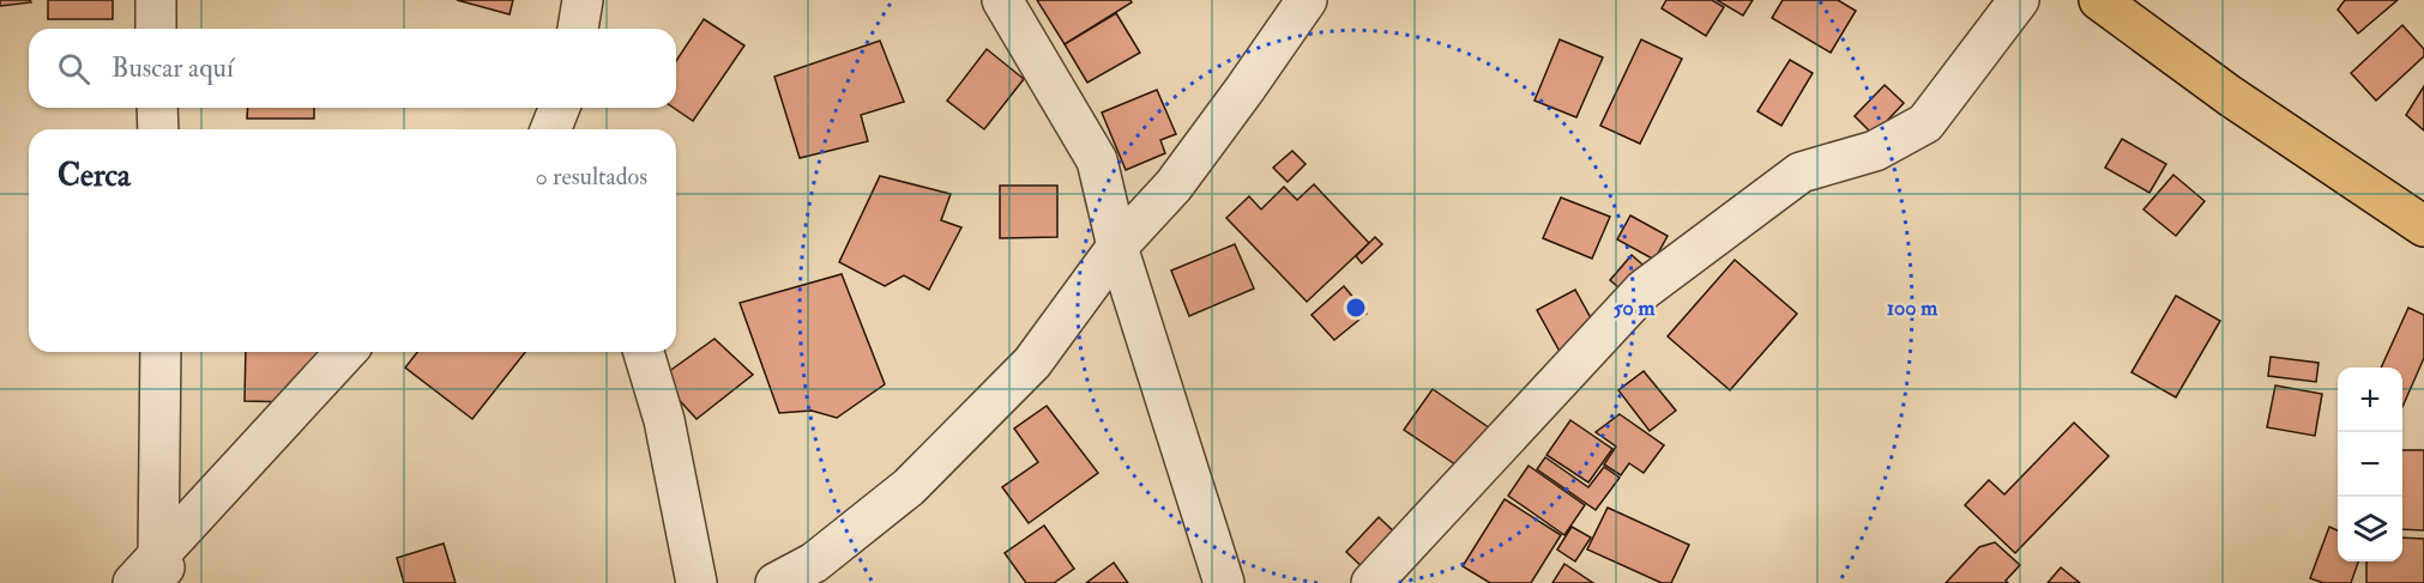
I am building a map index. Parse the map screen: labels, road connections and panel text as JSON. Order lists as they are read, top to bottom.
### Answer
{
  "page": {
    "search": "Buscar aquí",
    "heading": ["Cerca", "0 resultados"],
    "map_buttons": ["+", "−"]
  },
  "rings": ["50 m", "100 m"]
}
